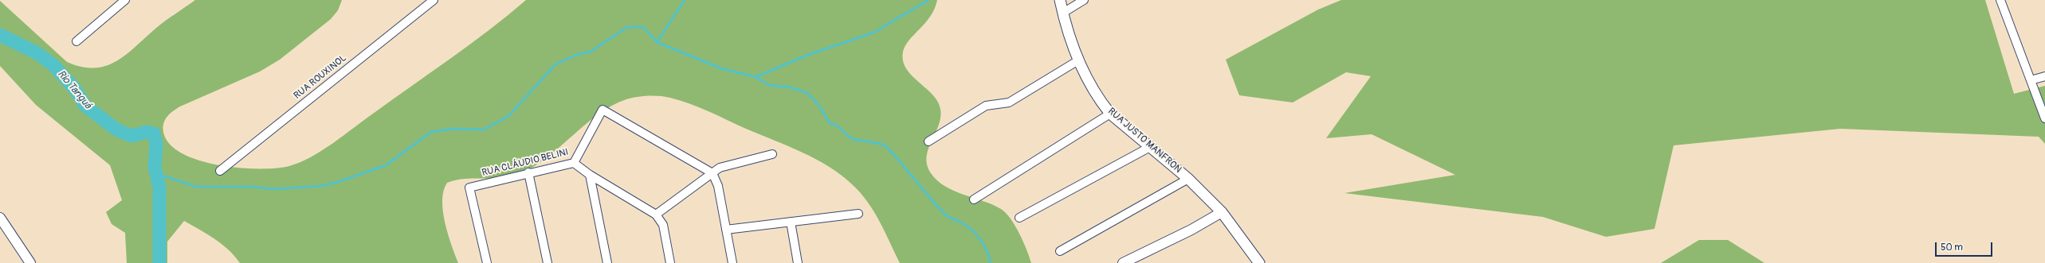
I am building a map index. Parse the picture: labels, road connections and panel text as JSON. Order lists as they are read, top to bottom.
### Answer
{
  "streets": {
    "main road": ["RUA JUSTO MANFRON"],
    "street": ["RUA ROUXINOL", "RUA CLÁUDIO BELINI"]
  },
  "water": ["Rio Tanguá"],
  "scale_bar": "50 m"
}
